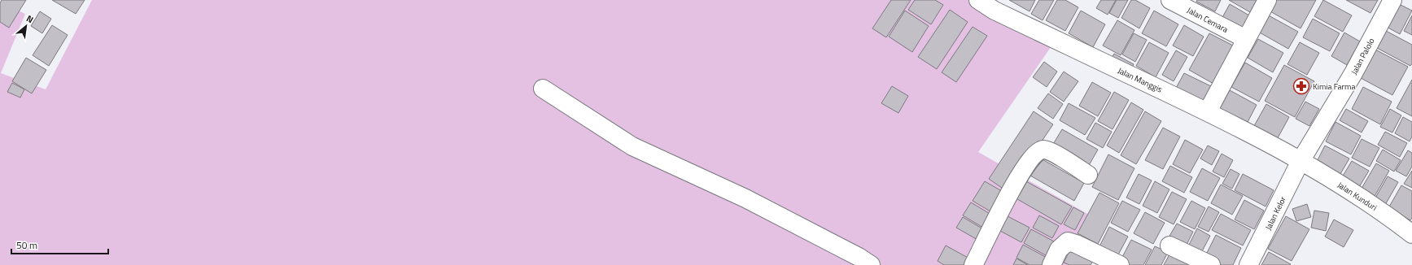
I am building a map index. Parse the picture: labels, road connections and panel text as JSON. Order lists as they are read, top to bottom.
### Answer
{
  "streets": {
    "street": [
      "Jalan Cemara",
      "Jalan Palolo",
      "Jalan Manggis",
      "Jalan Kunduri",
      "Jalan Kelor"
    ]
  },
  "crossings": [
    ["Jalan Palolo", "Jalan Manggis"],
    ["Jalan Palolo", "Jalan Kunduri"],
    ["Jalan Palolo", "Jalan Kelor"],
    ["Jalan Manggis", "Jalan Kunduri"],
    ["Jalan Manggis", "Jalan Kelor"],
    ["Jalan Kunduri", "Jalan Kelor"]
  ],
  "places": {
    "pharmacy": ["Kimia Farma"]
  },
  "scale_bar": "50 m",
  "north": "top right"
}
